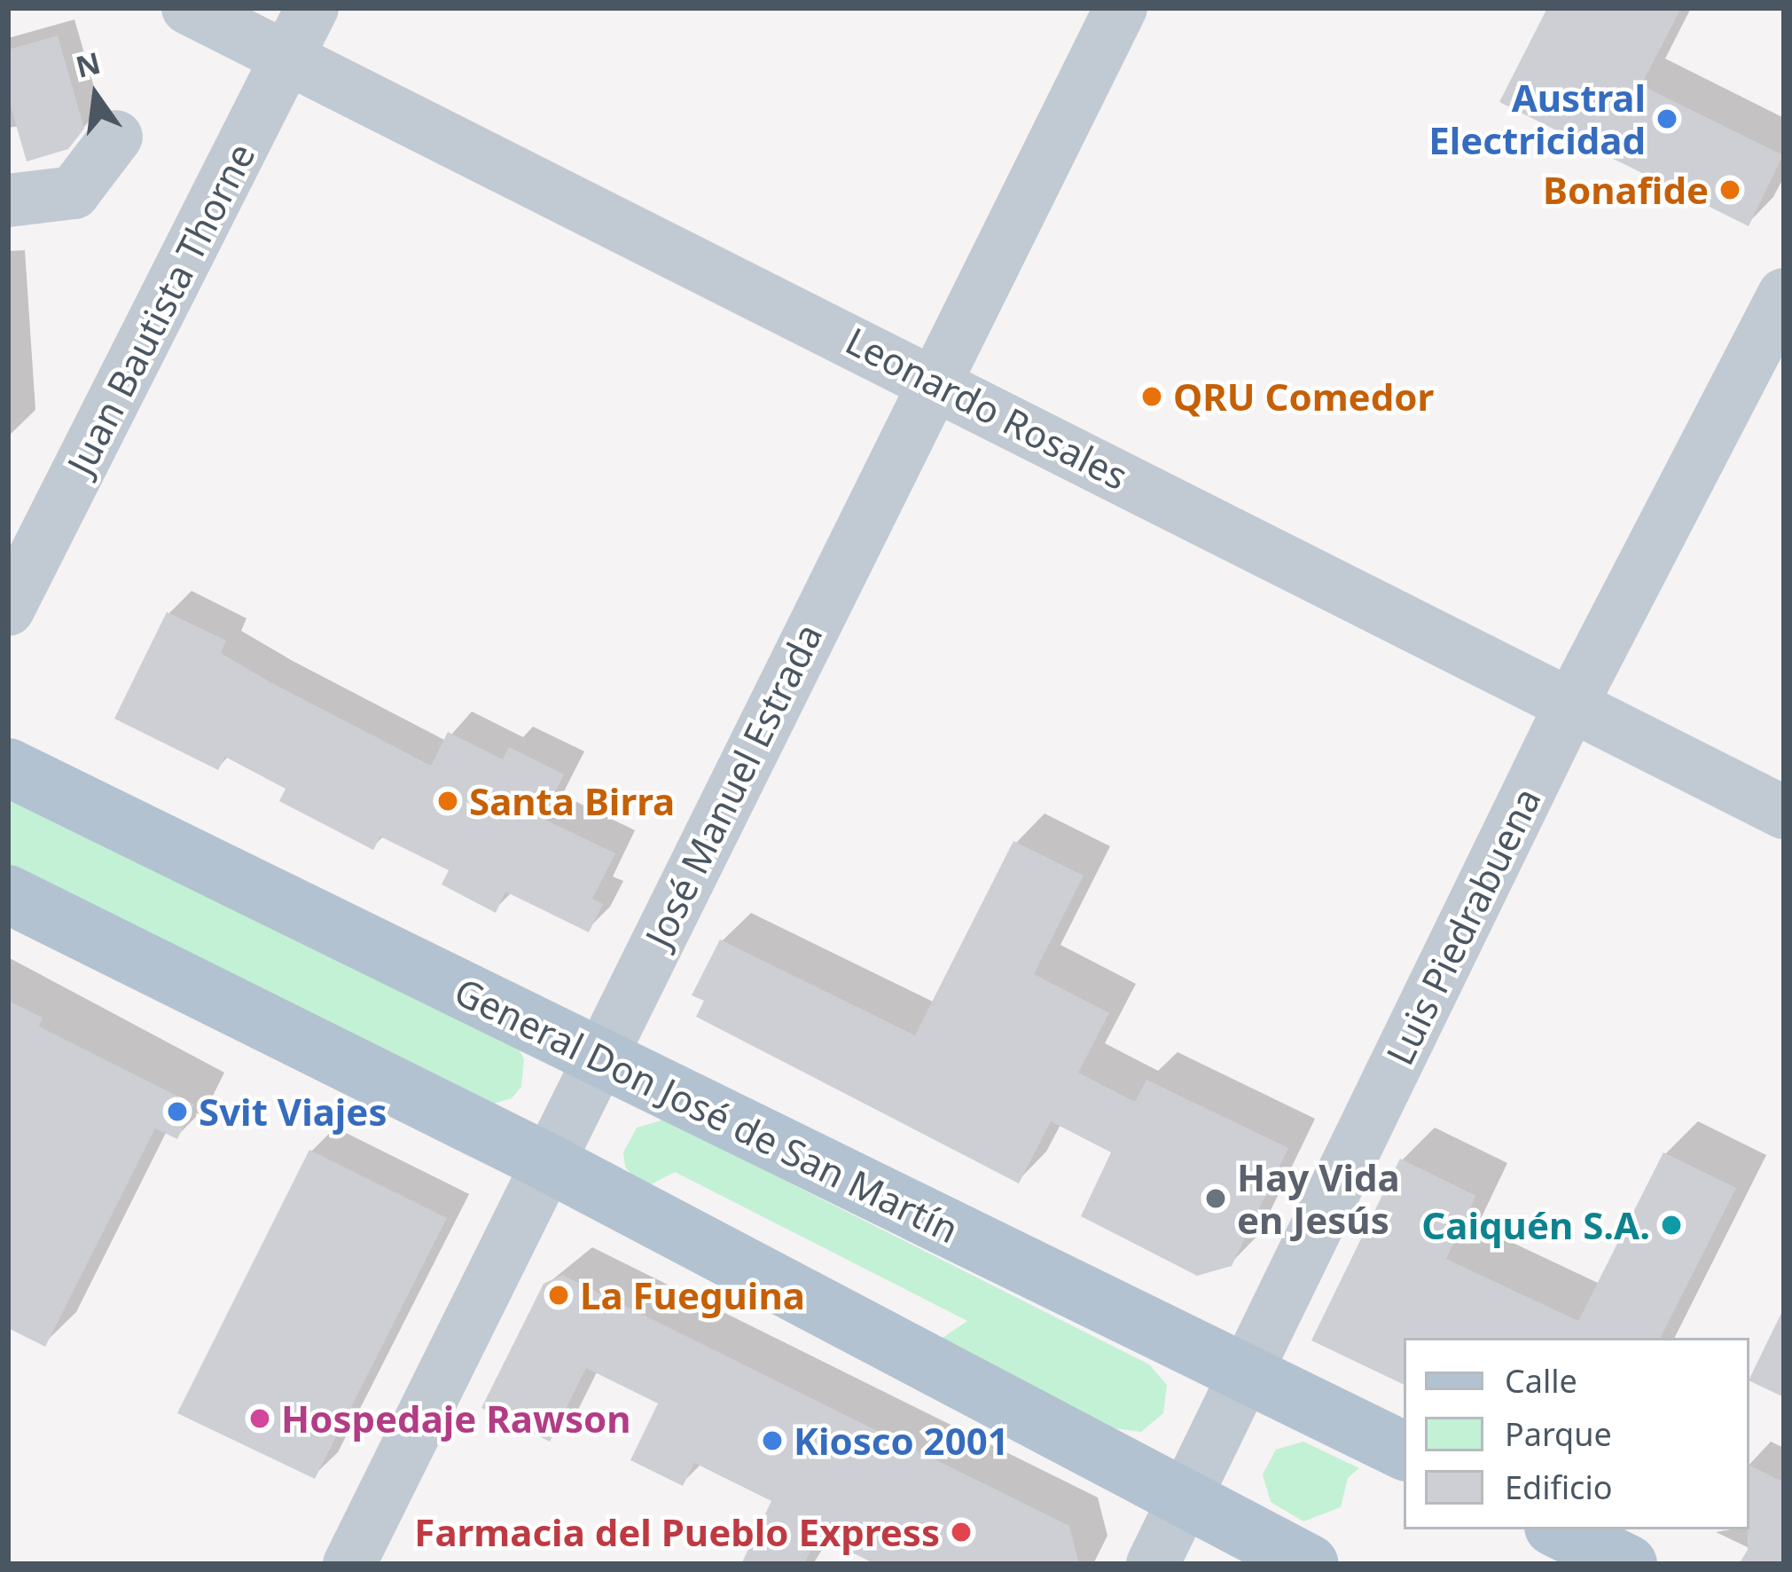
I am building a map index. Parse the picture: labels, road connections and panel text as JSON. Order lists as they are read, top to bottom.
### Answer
{
  "streets": {
    "main road": ["General Don José de San Martín"],
    "street": [
      "Juan Bautista Thorne",
      "Leonardo Rosales",
      "José Manuel Estrada",
      "Luis Piedrabuena"
    ]
  },
  "crossings": [
    ["Juan Bautista Thorne", "Leonardo Rosales"],
    ["Leonardo Rosales", "José Manuel Estrada"],
    ["Leonardo Rosales", "Luis Piedrabuena"],
    ["José Manuel Estrada", "General Don José de San Martín"],
    ["Luis Piedrabuena", "General Don José de San Martín"]
  ],
  "places": [
    "Austral Electricidad",
    "Bonafide",
    "QRU Comedor",
    "Santa Birra",
    "Svit Viajes",
    "Hay Vida en Jesús",
    "Caiquén S.A.",
    "La Fueguina",
    "Hospedaje Rawson",
    "Kiosco 2001",
    "Farmacia del Pueblo Express"
  ],
  "legend": ["Calle", "Parque", "Edificio"],
  "north": "top"
}
